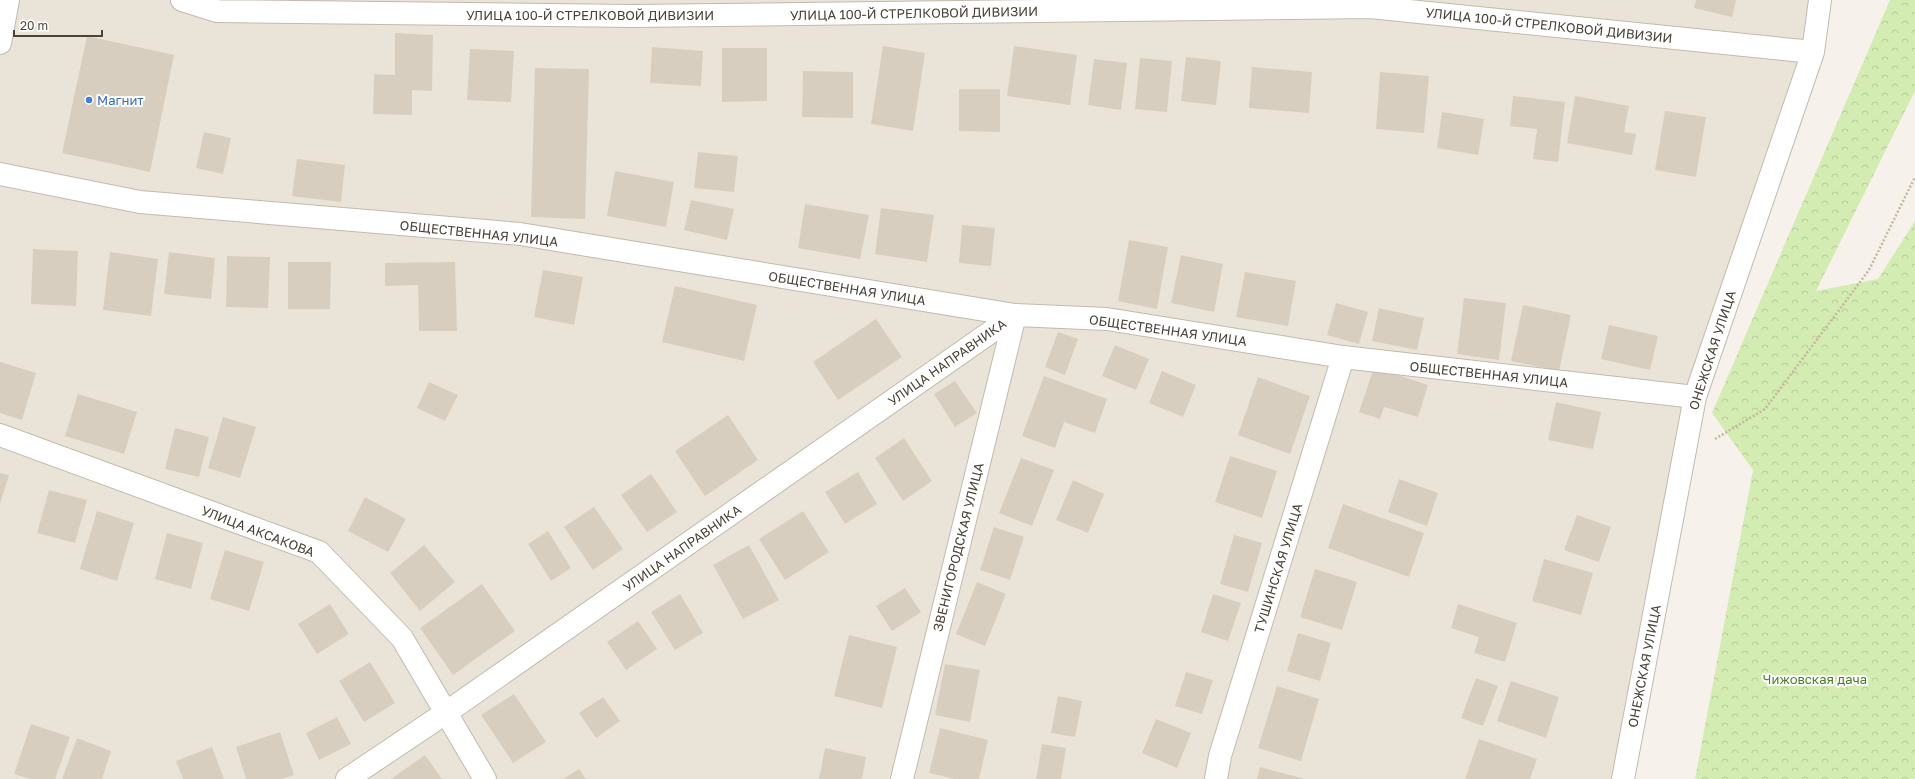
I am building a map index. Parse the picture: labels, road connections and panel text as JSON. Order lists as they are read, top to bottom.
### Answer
{
  "streets": {
    "street": [
      "УЛИЦА 100-Й СТРЕЛКОВОЙ ДИВИЗИИ",
      "ОБЩЕСТВЕННАЯ УЛИЦА",
      "ОНЕЖСКАЯ УЛИЦА",
      "УЛИЦА НАПРАВНИКА",
      "УЛИЦА АКСАКОВА",
      "ЗВЕНИГОРОДСКАЯ УЛИЦА",
      "ТУШИНСКАЯ УЛИЦА"
    ]
  },
  "crossings": [
    ["УЛИЦА 100-Й СТРЕЛКОВОЙ ДИВИЗИИ", "ОНЕЖСКАЯ УЛИЦА"],
    ["ОБЩЕСТВЕННАЯ УЛИЦА", "ОНЕЖСКАЯ УЛИЦА"],
    ["ОБЩЕСТВЕННАЯ УЛИЦА", "УЛИЦА НАПРАВНИКА"],
    ["ОБЩЕСТВЕННАЯ УЛИЦА", "ЗВЕНИГОРОДСКАЯ УЛИЦА"],
    ["ОБЩЕСТВЕННАЯ УЛИЦА", "ТУШИНСКАЯ УЛИЦА"],
    ["УЛИЦА НАПРАВНИКА", "УЛИЦА АКСАКОВА"],
    ["УЛИЦА НАПРАВНИКА", "ЗВЕНИГОРОДСКАЯ УЛИЦА"]
  ],
  "parks": ["Чижовская дача"],
  "places": ["Магнит"],
  "scale_bar": "20 m"
}
